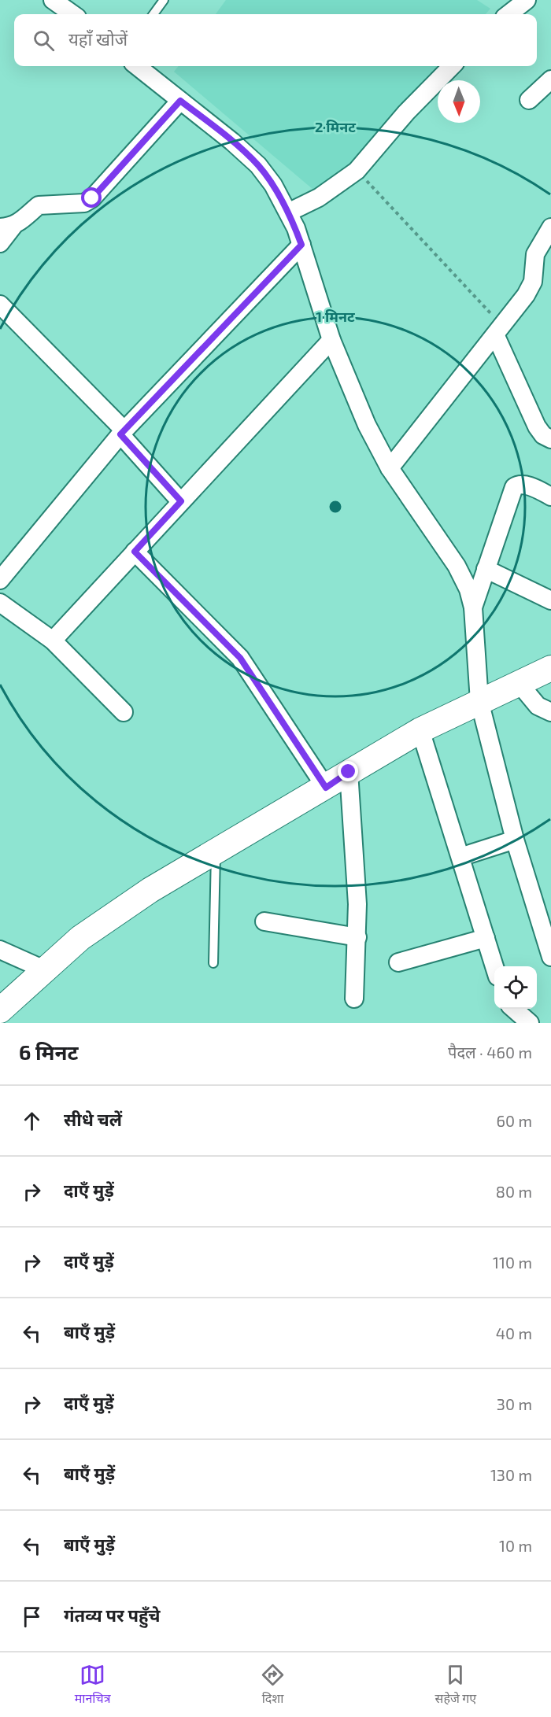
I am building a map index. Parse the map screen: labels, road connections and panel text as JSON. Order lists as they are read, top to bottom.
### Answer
{
  "north": "bottom",
  "page": {
    "search": "यहाँ खोजें",
    "heading": ["6 मिनट", "पैदल · 460 m"],
    "list": [
      ["सीधे चलें", "60 m"],
      ["दाएँ मुड़ें", "80 m"],
      ["दाएँ मुड़ें", "110 m"],
      ["बाएँ मुड़ें", "40 m"],
      ["दाएँ मुड़ें", "30 m"],
      ["बाएँ मुड़ें", "130 m"],
      ["बाएँ मुड़ें", "10 m"],
      "गंतव्य पर पहुँचे"
    ],
    "nav": ["मानचित्र", "दिशा", "सहेजे गए"]
  },
  "rings": ["2 मिनट", "1 मिनट"]
}
